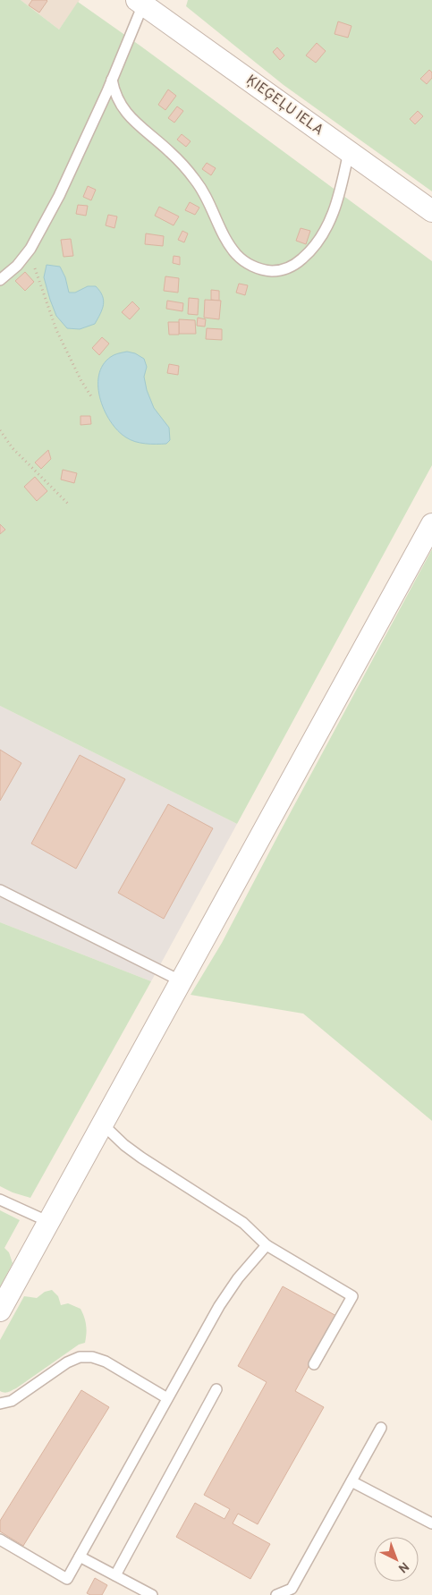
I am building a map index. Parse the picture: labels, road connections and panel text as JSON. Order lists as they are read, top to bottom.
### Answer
{
  "streets": {
    "street": ["ĶIEĢEĻU IELA"]
  },
  "north": "bottom right"
}
